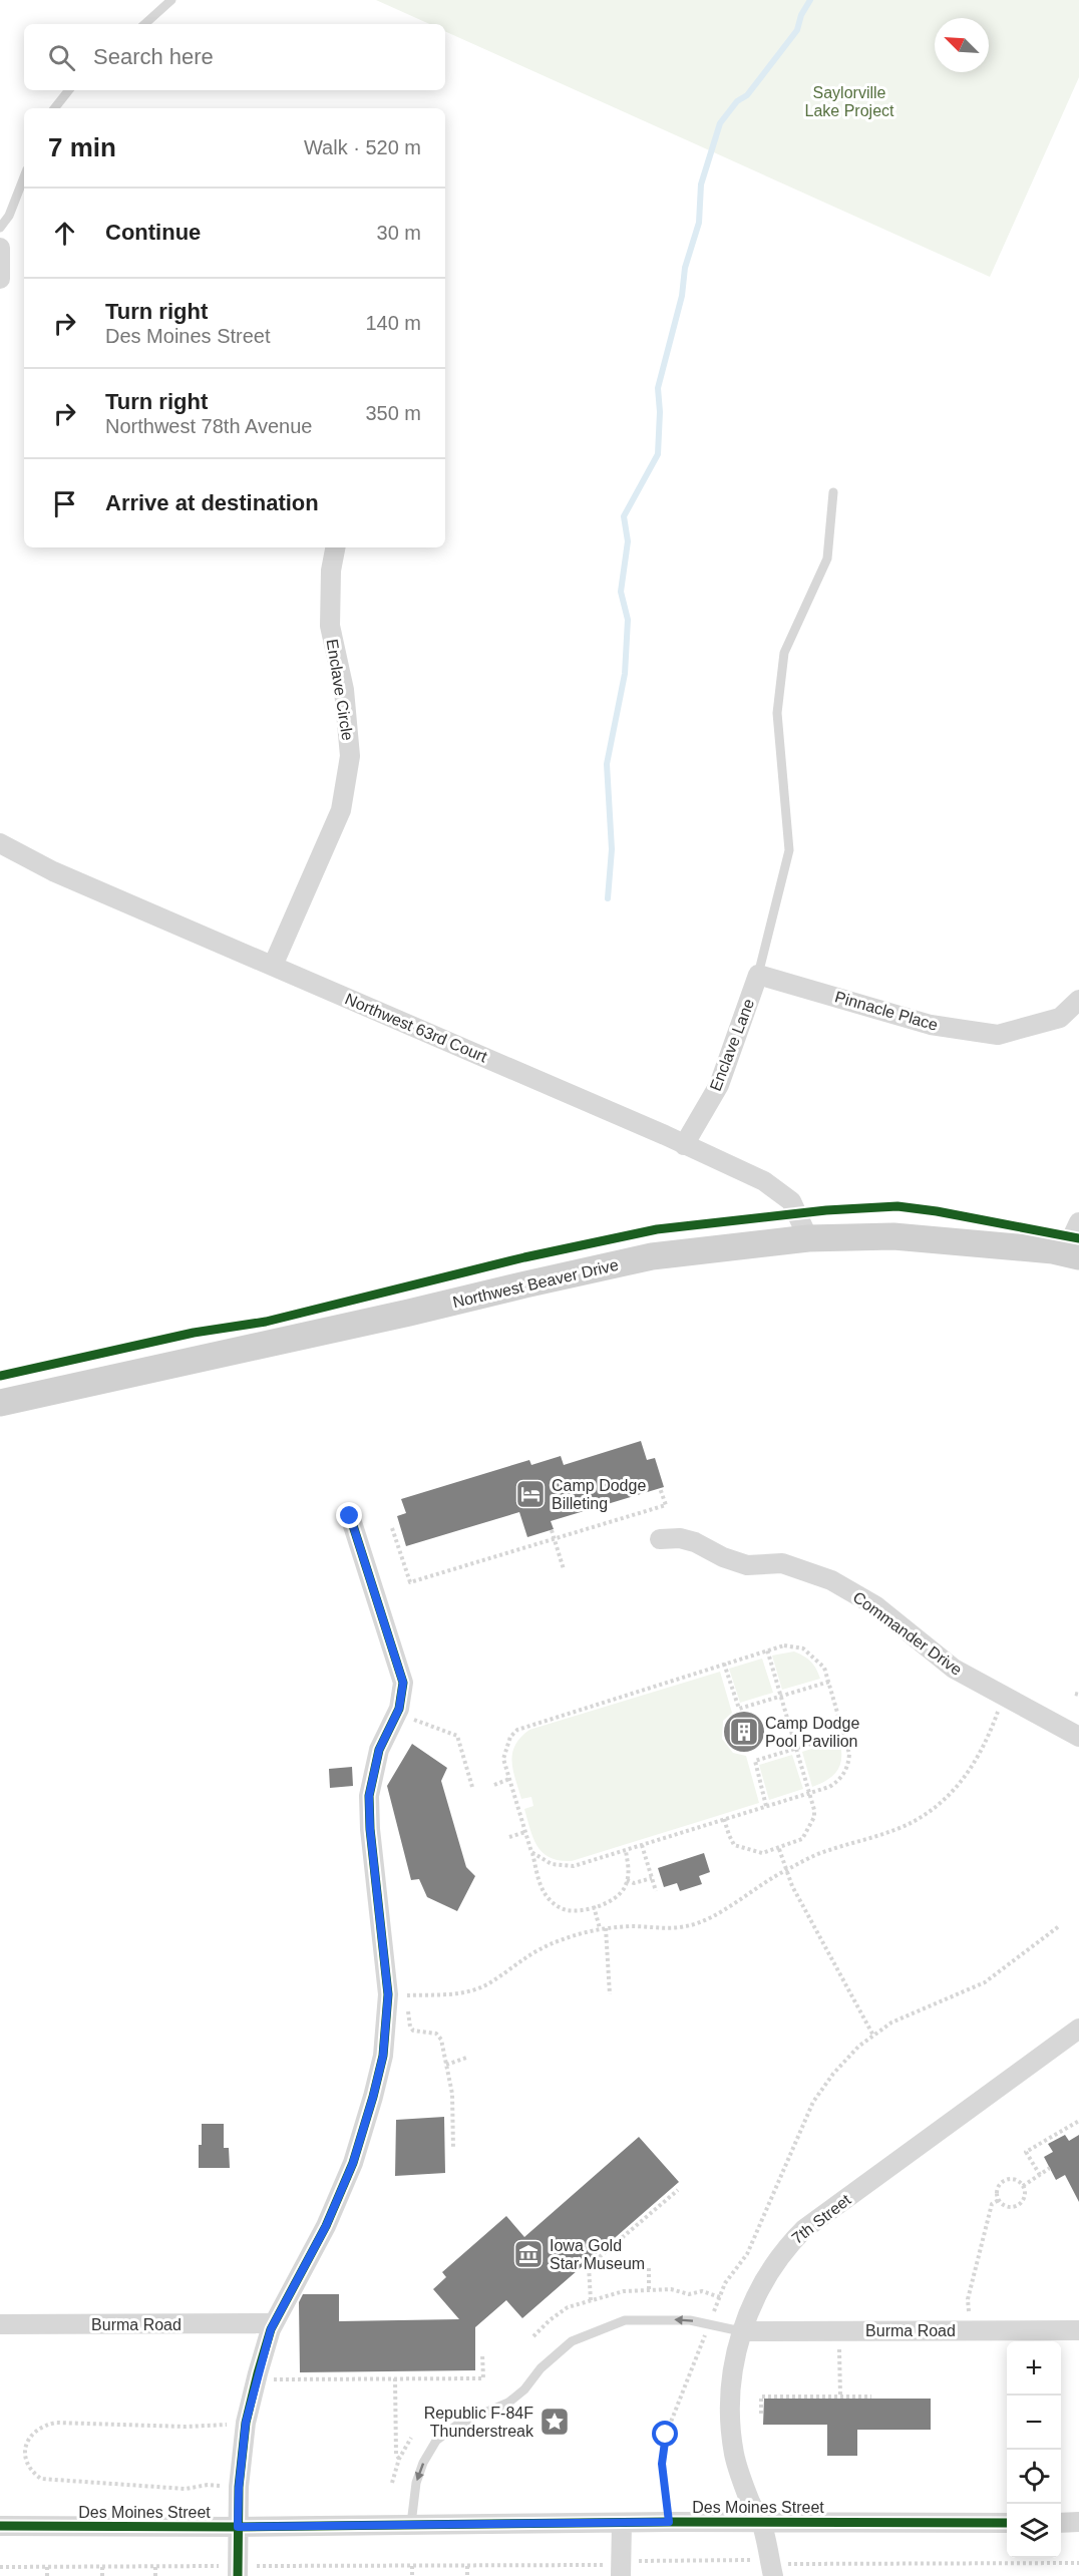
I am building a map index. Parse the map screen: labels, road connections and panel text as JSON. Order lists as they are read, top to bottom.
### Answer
{
  "streets": {
    "main road": ["Northwest Beaver Drive"],
    "street": [
      "Enclave Circle",
      "Pinnacle Place",
      "Northwest 63rd Court",
      "Enclave Lane",
      "Commander Drive",
      "7th Street",
      "Burma Road",
      "Des Moines Street"
    ]
  },
  "crossings": [
    ["Enclave Circle", "Northwest 63rd Court"],
    ["Pinnacle Place", "Enclave Lane"],
    ["Northwest 63rd Court", "Enclave Lane"],
    ["Northwest 63rd Court", "Northwest Beaver Drive"],
    ["7th Street", "Burma Road"],
    ["7th Street", "Des Moines Street"]
  ],
  "parks": ["Saylorville Lake Project"],
  "places": {
    "hotel": ["Camp Dodge Billeting"],
    "building": ["Camp Dodge Pool Pavilion"],
    "museum": ["Iowa Gold Star Museum"],
    "place": ["Republic F-84F Thunderstreak"]
  },
  "north": "top left",
  "page": {
    "search": "Search here",
    "heading": ["7 min", "Walk · 520 m"],
    "list": [
      ["Continue", "30 m"],
      ["Turn right", "Des Moines Street", "140 m"],
      ["Turn right", "Northwest 78th Avenue", "350 m"],
      "Arrive at destination"
    ],
    "map_buttons": ["+", "−"]
  }
}
